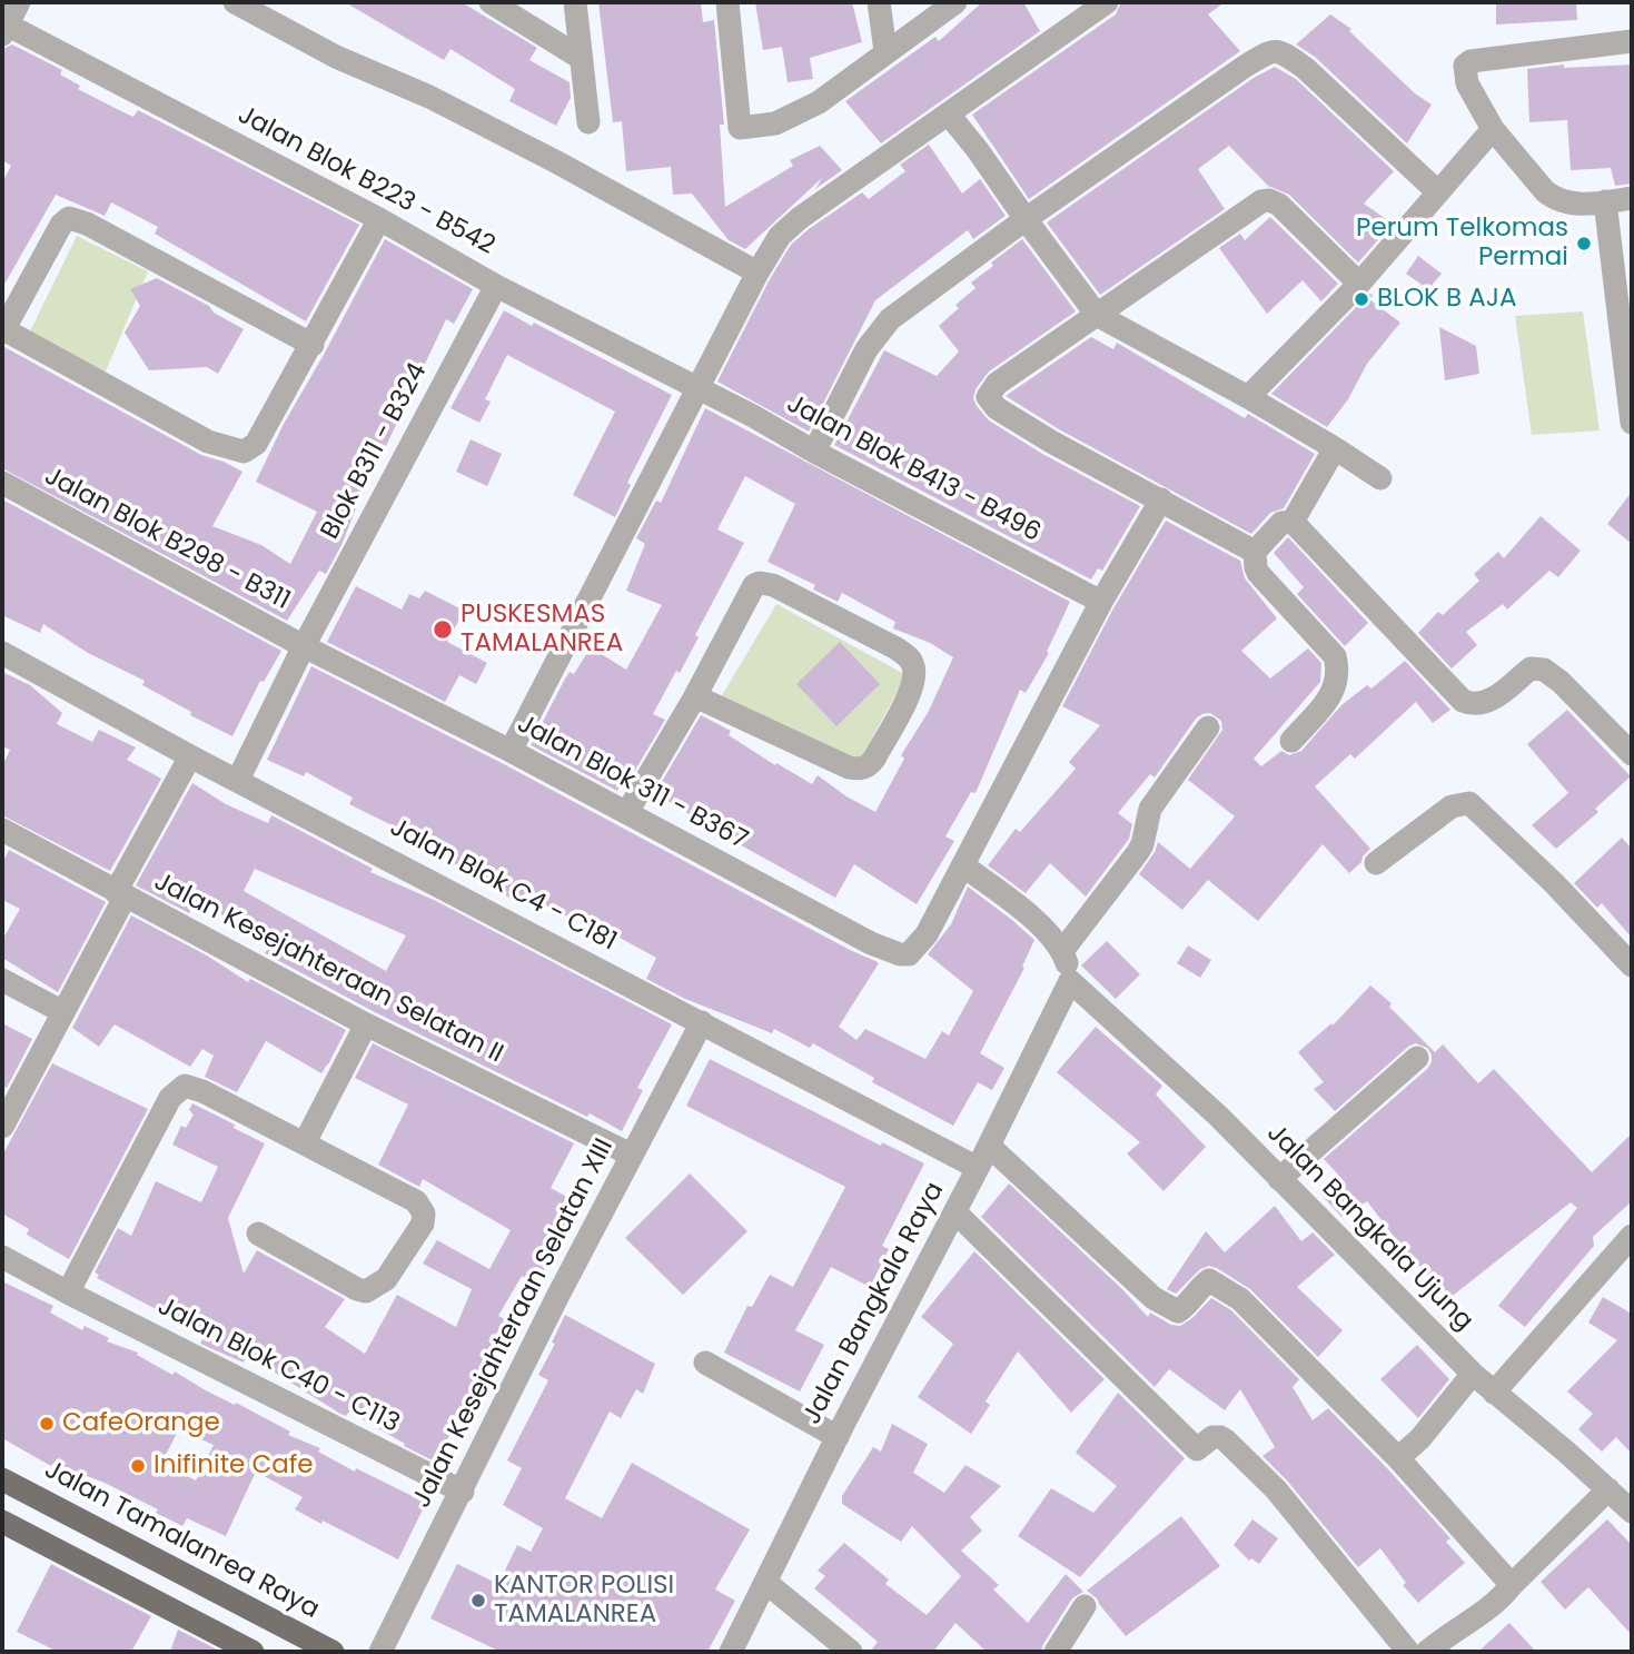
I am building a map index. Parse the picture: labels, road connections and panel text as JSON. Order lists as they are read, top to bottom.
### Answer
{
  "streets": {
    "main road": ["Jalan Tamalanrea Raya"],
    "street": [
      "Jalan Blok B223 - B542",
      "Blok B311 - B324",
      "Jalan Blok B413 - B496",
      "Jalan Blok B298 - B311",
      "Jalan Blok 311 - B367",
      "Jalan Blok C4 - C181",
      "Jalan Kesejahteraan Selatan II",
      "Jalan Bangkala Ujung",
      "Jalan Bangkala Raya",
      "Jalan Kesejahteraan Selatan XIII",
      "Jalan Blok C40 - C113"
    ]
  },
  "crossings": [
    ["Jalan Blok B223 - B542", "Blok B311 - B324"],
    ["Jalan Blok B223 - B542", "Jalan Blok B413 - B496"],
    ["Blok B311 - B324", "Jalan Blok B298 - B311"],
    ["Blok B311 - B324", "Jalan Blok 311 - B367"],
    ["Blok B311 - B324", "Jalan Blok C4 - C181"],
    ["Jalan Blok B298 - B311", "Jalan Blok 311 - B367"],
    ["Jalan Blok C4 - C181", "Jalan Bangkala Raya"],
    ["Jalan Blok C4 - C181", "Jalan Kesejahteraan Selatan XIII"],
    ["Jalan Kesejahteraan Selatan II", "Jalan Kesejahteraan Selatan XIII"],
    ["Jalan Bangkala Ujung", "Jalan Bangkala Raya"],
    ["Jalan Kesejahteraan Selatan XIII", "Jalan Blok C40 - C113"]
  ],
  "places": [
    "Perum Telkomas Permai",
    "BLOK B AJA",
    "PUSKESMAS TAMALANREA",
    "CafeOrange",
    "Inifinite Cafe",
    "KANTOR POLISI TAMALANREA"
  ]
}
